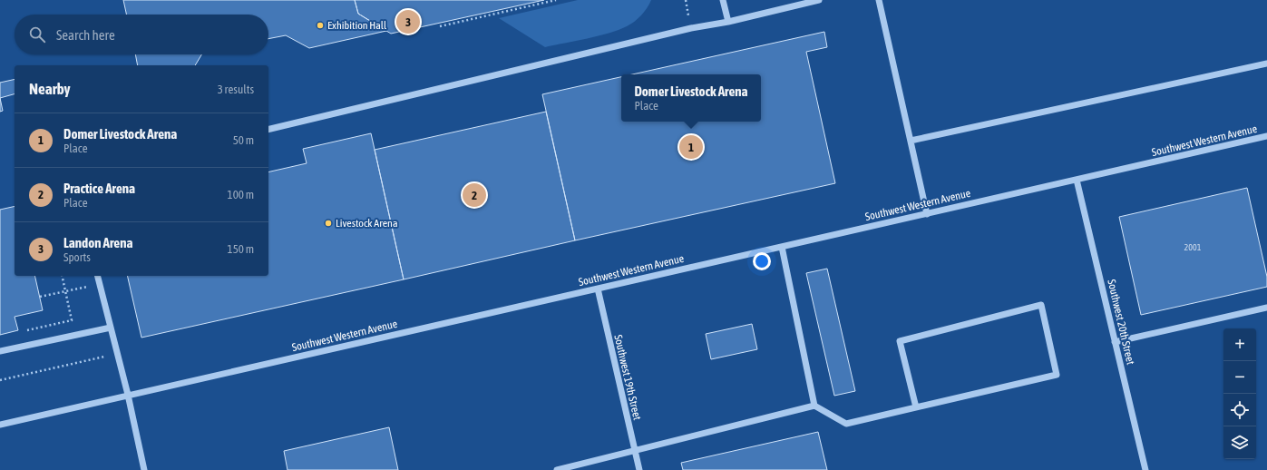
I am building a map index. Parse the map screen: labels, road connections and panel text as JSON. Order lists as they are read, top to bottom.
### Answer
{
  "streets": {
    "street": ["Southwest Western Avenue", "Southwest 20th Street", "Southwest 19th Street"]
  },
  "crossings": [
    ["Southwest Western Avenue", "Southwest 20th Street"],
    ["Southwest Western Avenue", "Southwest 19th Street"]
  ],
  "places": ["Exhibition Hall", "Livestock Arena"],
  "house_numbers": ["2001"],
  "page": {
    "pins": ["3", "1", "2"],
    "search": "Search here",
    "heading": ["Nearby", "3 results"],
    "popup": ["Domer Livestock Arena", "Place"],
    "list": [
      {
        "mark": "1",
        "name": "Domer Livestock Arena",
        "note": "Place",
        "value": "50 m"
      },
      {
        "mark": "2",
        "name": "Practice Arena",
        "note": "Place",
        "value": "100 m"
      },
      {
        "mark": "3",
        "name": "Landon Arena",
        "note": "Sports",
        "value": "150 m"
      }
    ],
    "map_buttons": ["+", "−"]
  }
}
